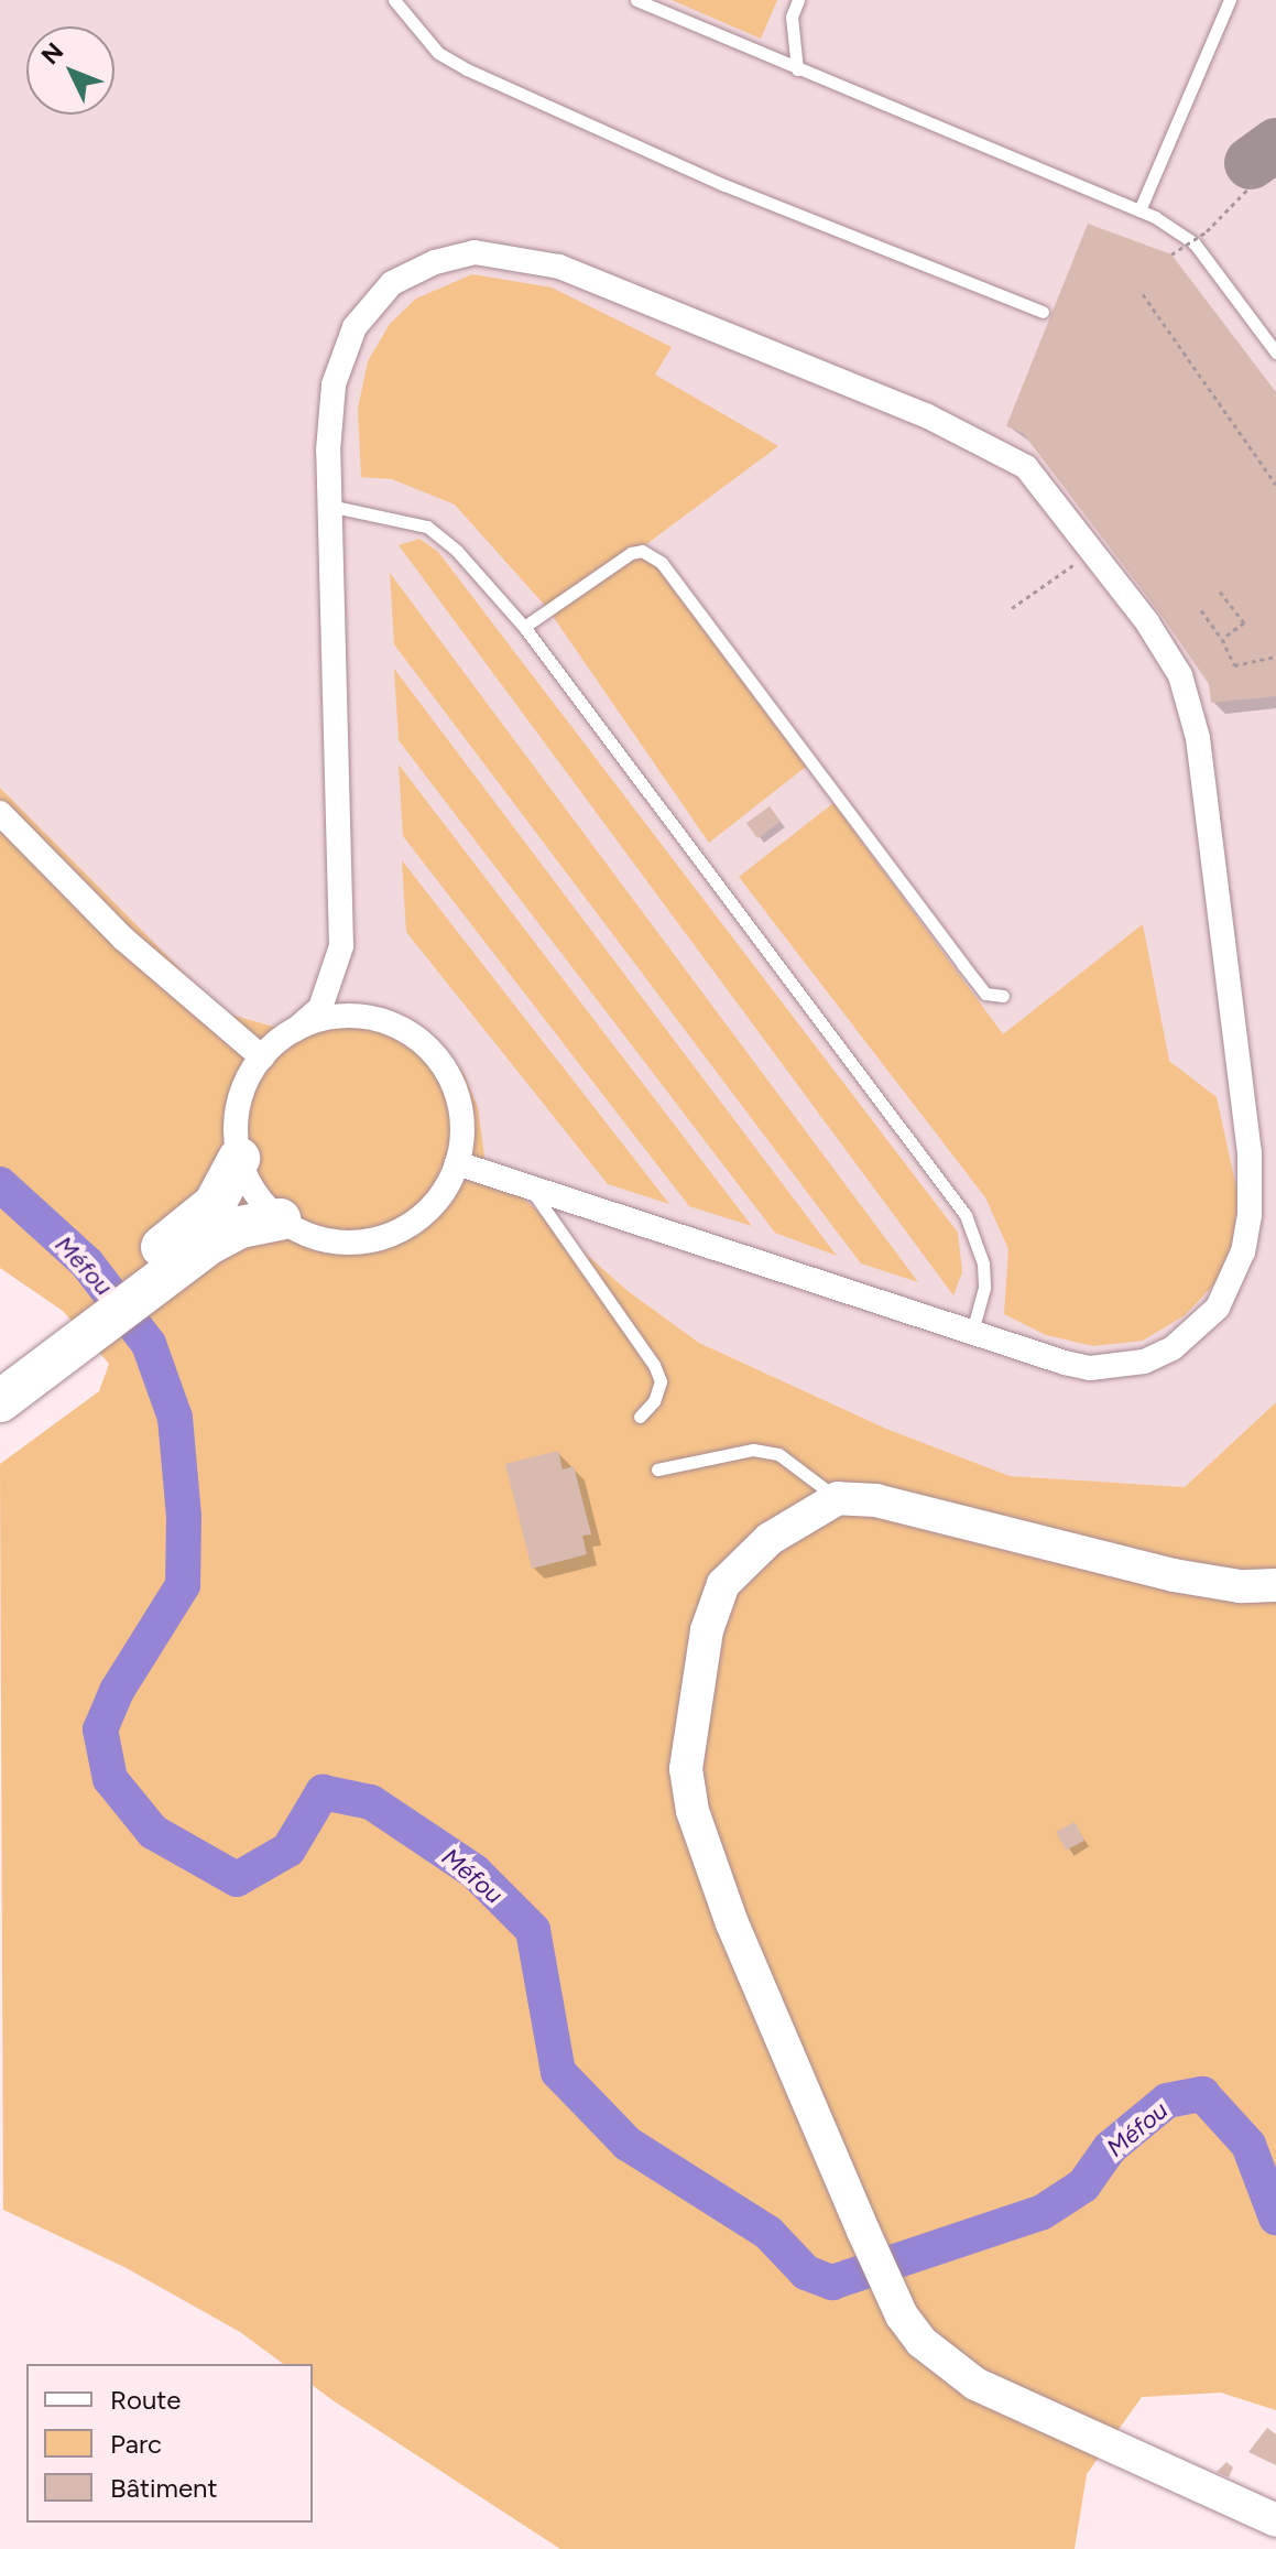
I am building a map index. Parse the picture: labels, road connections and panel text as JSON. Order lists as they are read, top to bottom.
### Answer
{
  "water": ["Méfou"],
  "legend": ["Route", "Parc", "Bâtiment"],
  "north": "top left"
}
